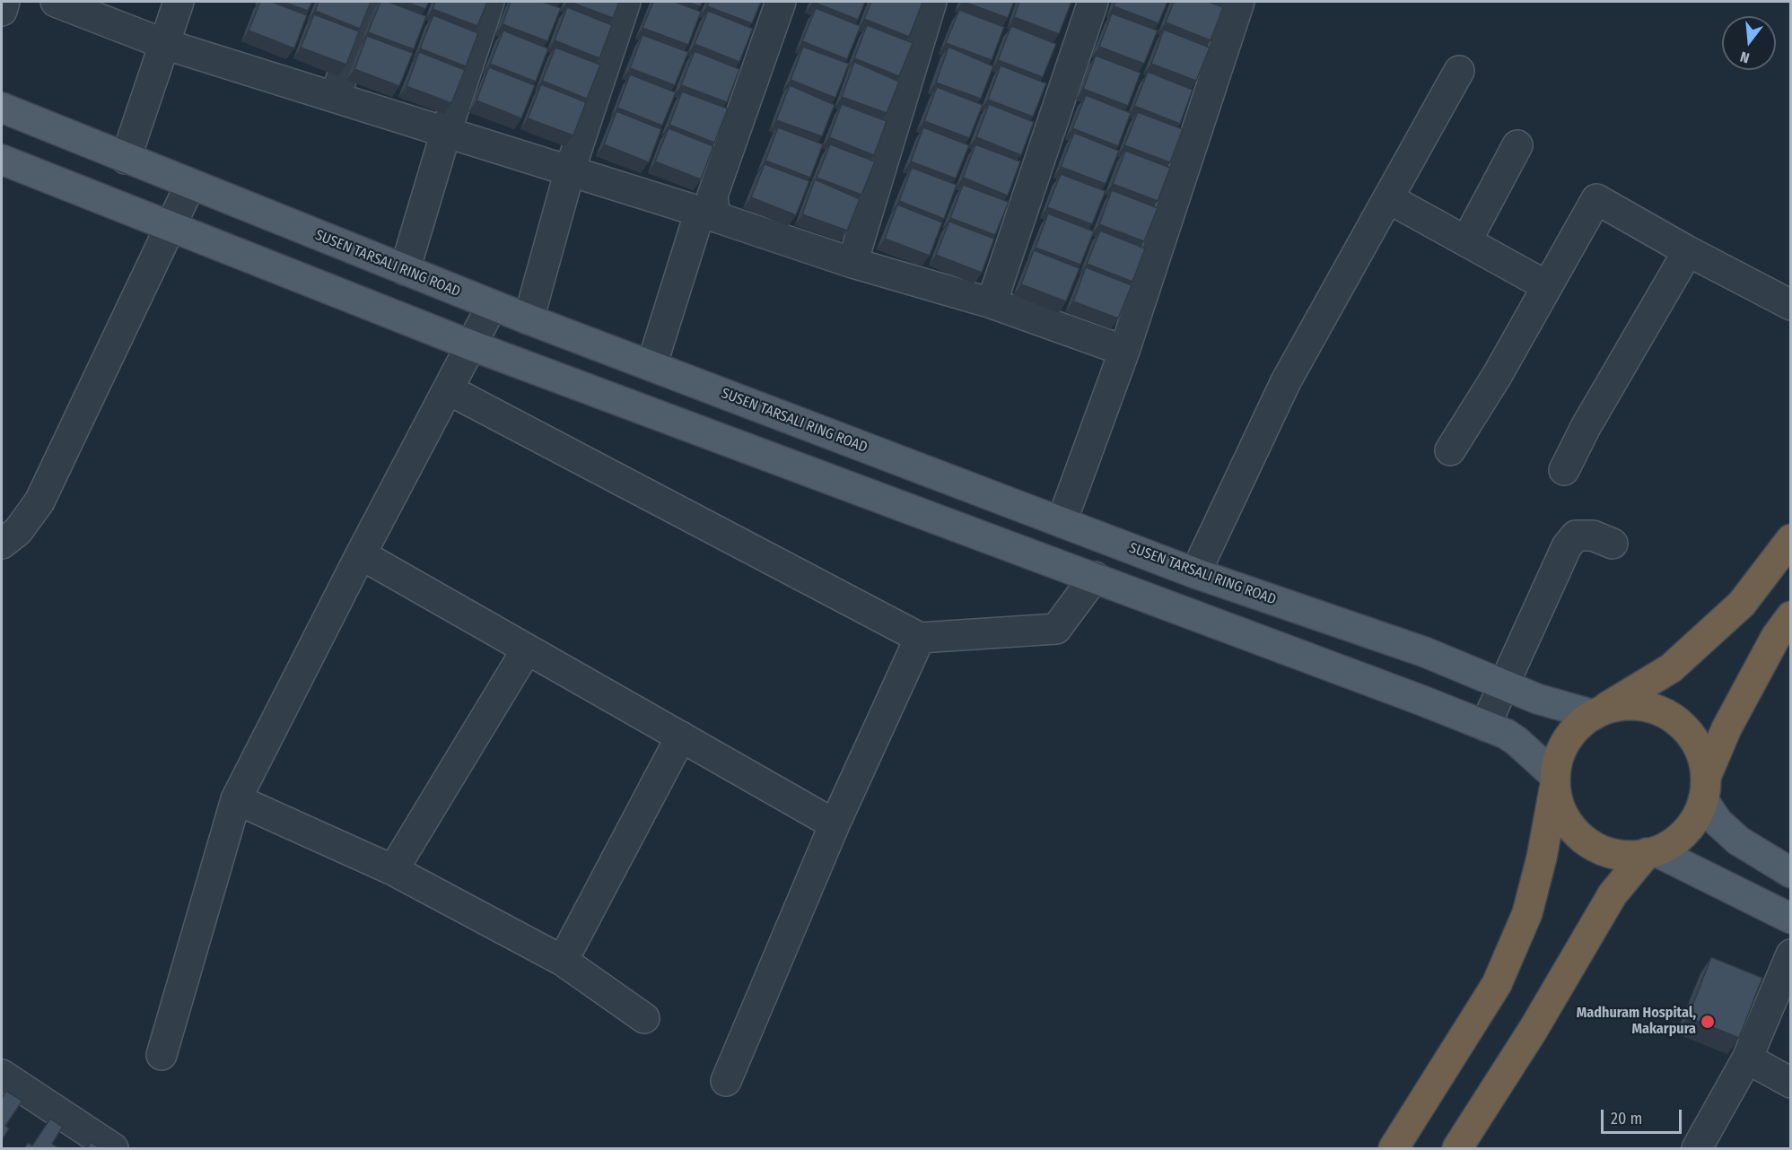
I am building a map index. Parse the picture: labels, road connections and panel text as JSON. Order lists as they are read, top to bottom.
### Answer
{
  "streets": {
    "main road": ["SUSEN TARSALI RING ROAD"]
  },
  "places": ["Madhuram Hospital, Makarpura"],
  "scale_bar": "20 m",
  "north": "bottom"
}
